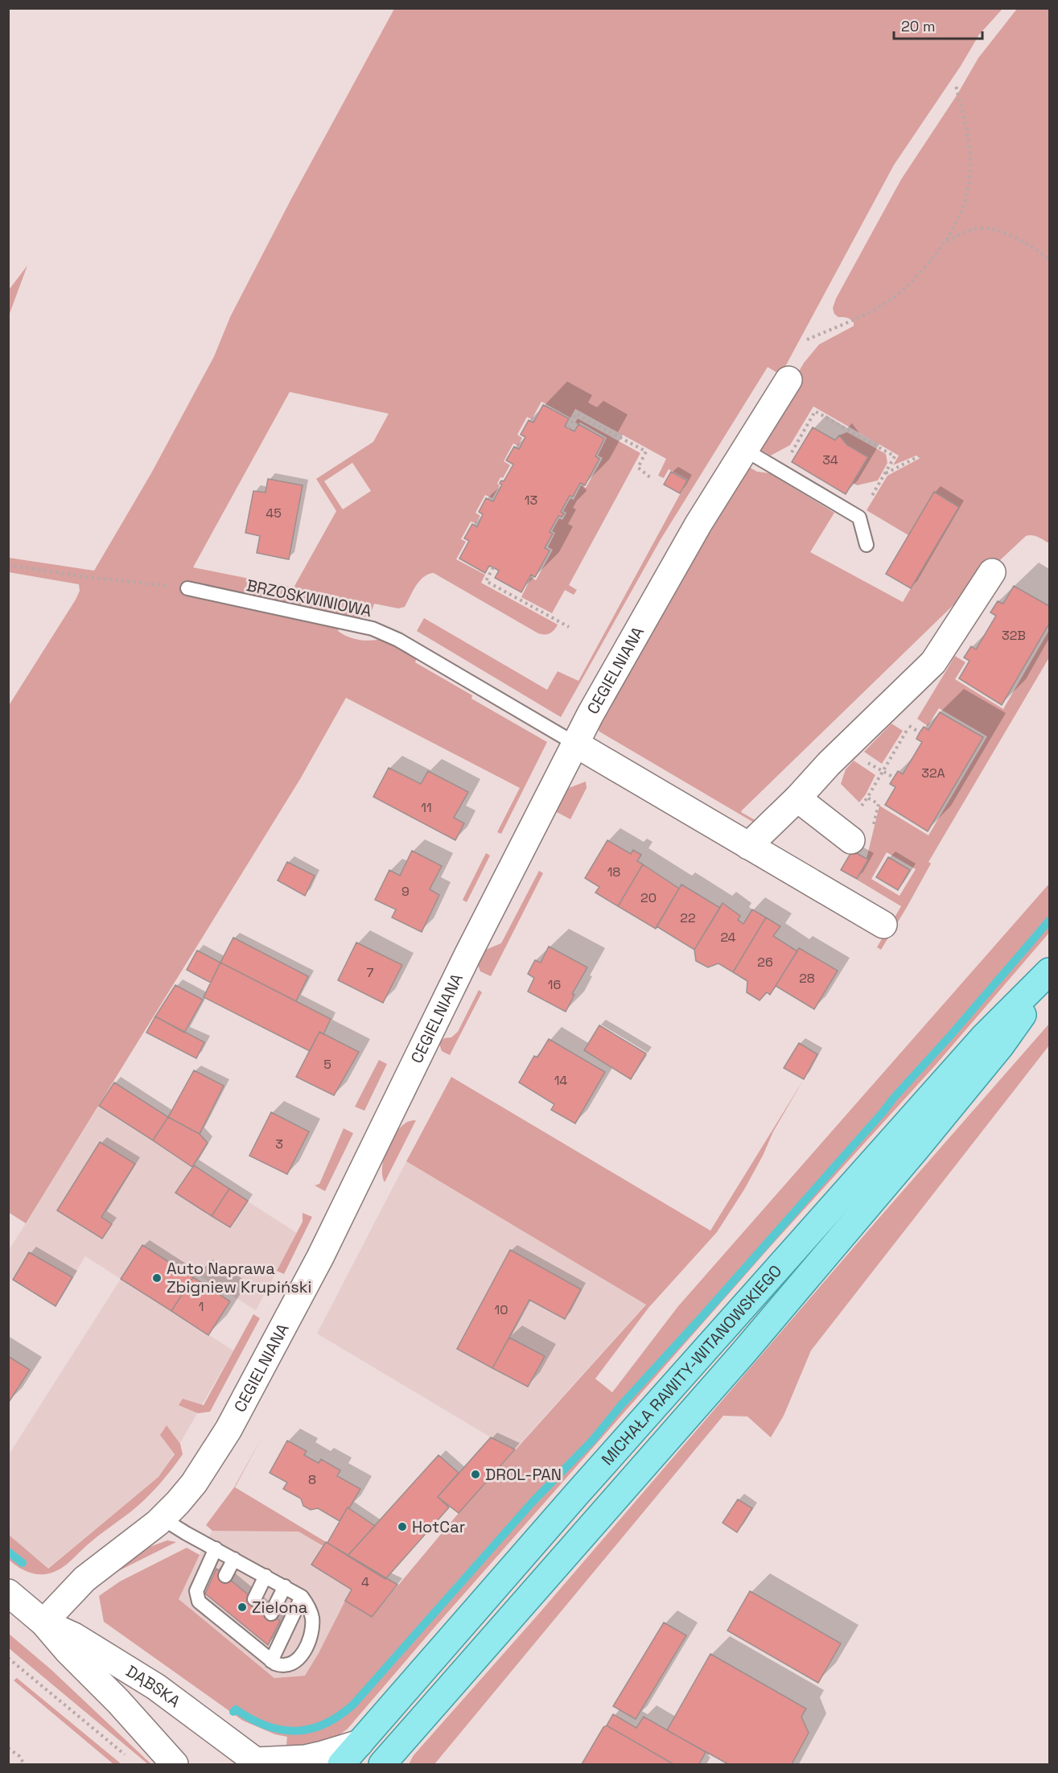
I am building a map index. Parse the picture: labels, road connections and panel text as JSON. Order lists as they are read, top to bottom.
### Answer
{
  "streets": {
    "main road": ["MICHAŁA RAWITY-WITANOWSKIEGO"],
    "street": ["CEGIELNIANA", "DĄBSKA"],
    "lane": ["BRZOSKWINIOWA"]
  },
  "crossings": [
    ["BRZOSKWINIOWA", "CEGIELNIANA"],
    ["CEGIELNIANA", "DĄBSKA"],
    ["MICHAŁA RAWITY-WITANOWSKIEGO", "DĄBSKA"]
  ],
  "places": [
    "Auto Naprawa Zbigniew Krupiński",
    "DROL-PAN",
    "HotCar",
    "Zielona"
  ],
  "house_numbers": [
    "34",
    "13",
    "45",
    "32B",
    "32A",
    "11",
    "18",
    "9",
    "20",
    "22",
    "24",
    "26",
    "7",
    "28",
    "16",
    "5",
    "14",
    "3",
    "1",
    "10",
    "8",
    "4"
  ],
  "scale_bar": "20 m"
}
